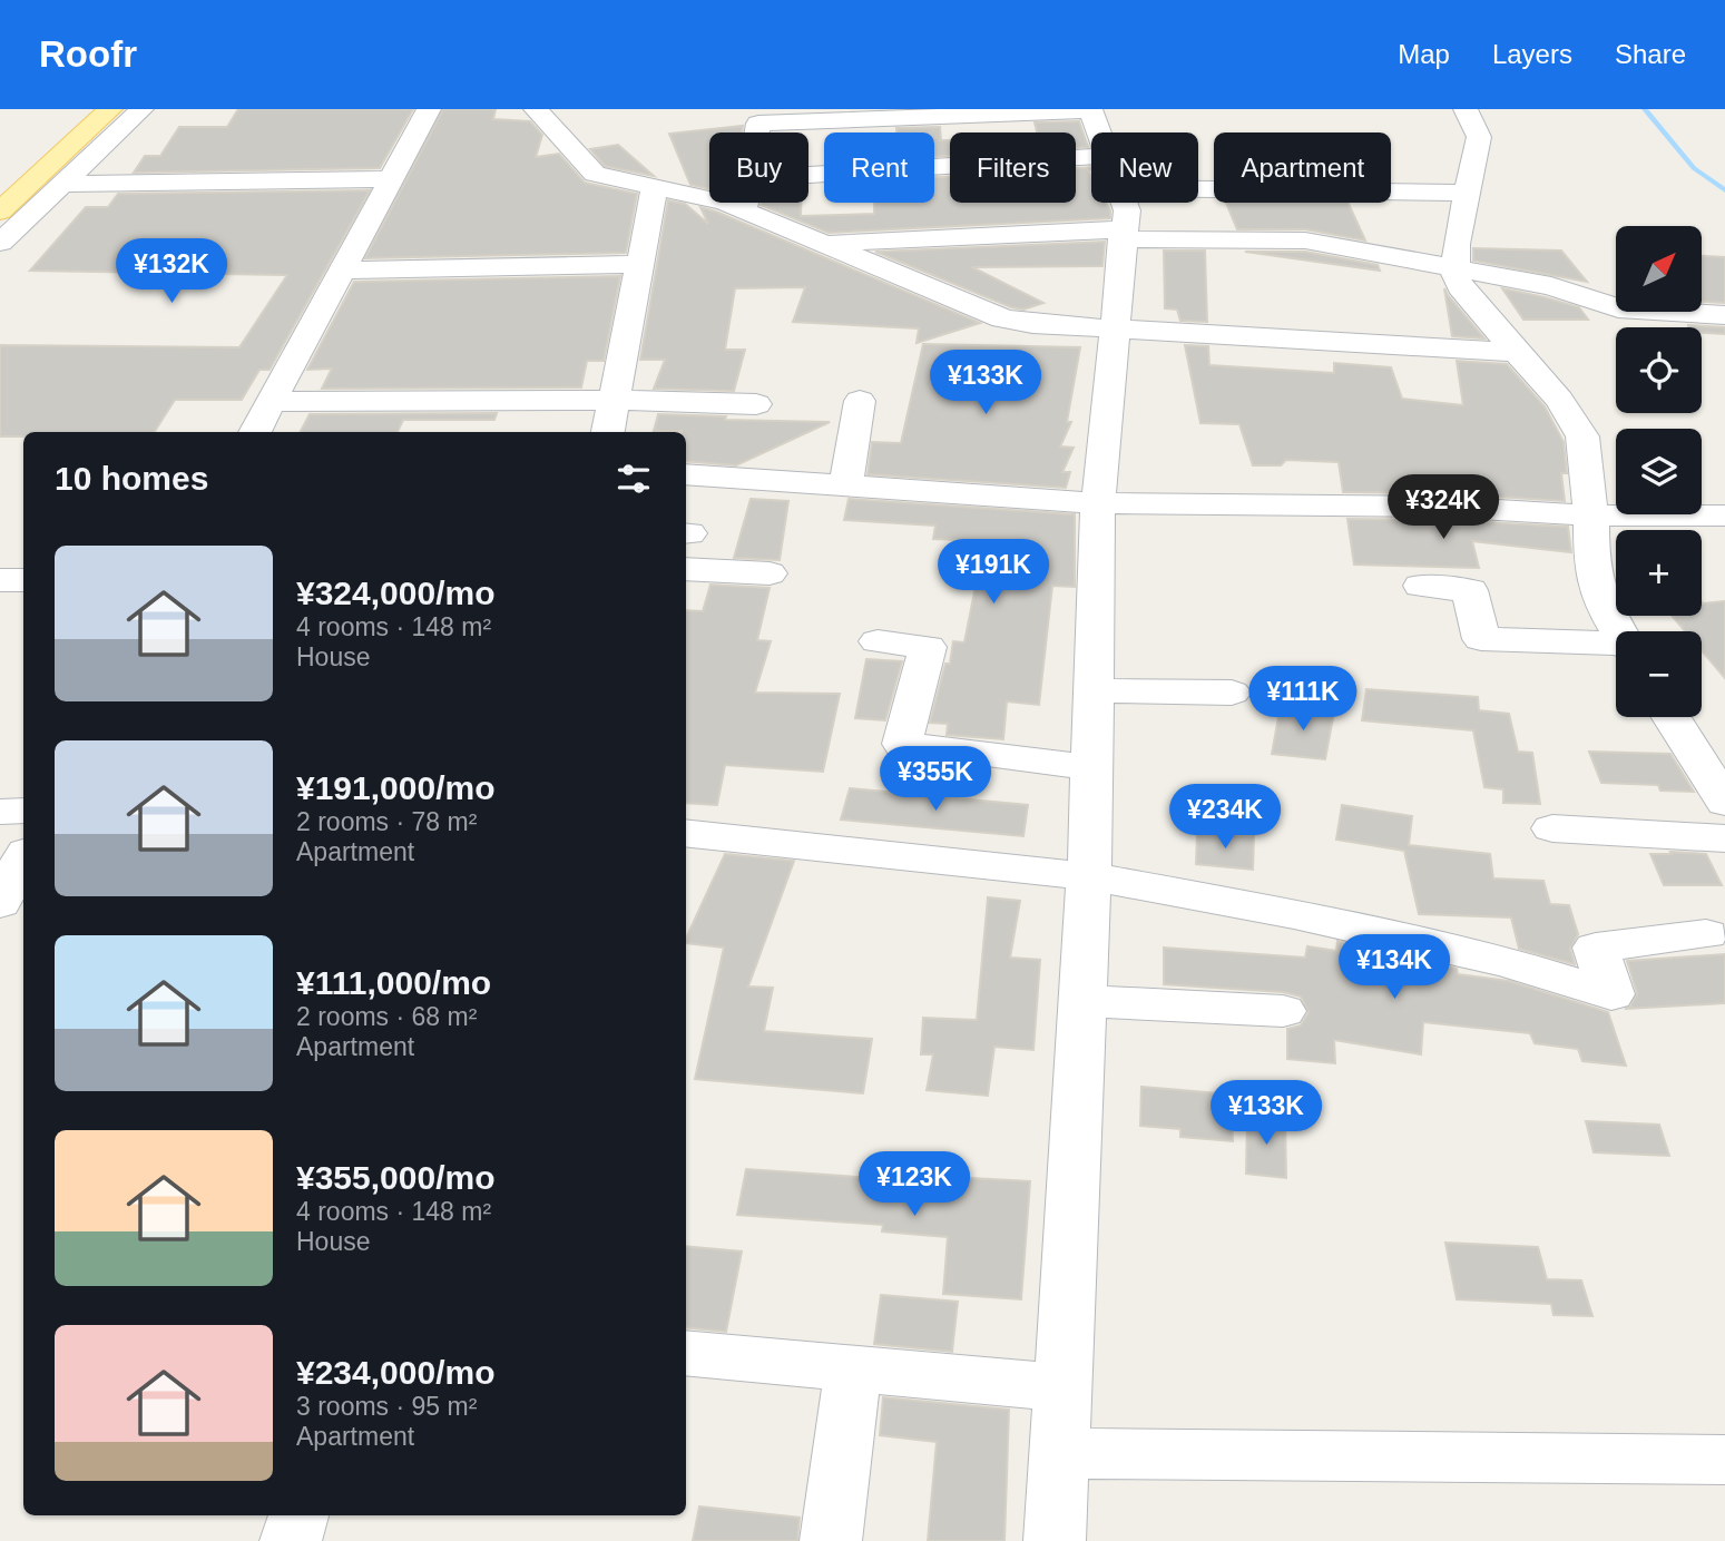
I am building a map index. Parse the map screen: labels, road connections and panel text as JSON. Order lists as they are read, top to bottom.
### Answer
{
  "north": "top right",
  "page": {
    "header": "Roofr",
    "nav": ["Map", "Layers", "Share"],
    "chip": [
      "Buy",
      "Rent",
      "Filters",
      "New",
      "Apartment"
    ],
    "map_buttons": ["+", "−"],
    "price": [
      "¥132K",
      "¥133K",
      "¥324K",
      "¥191K",
      "¥111K",
      "¥355K",
      "¥234K",
      "¥134K",
      "¥133K",
      "¥123K"
    ],
    "heading": "10 homes",
    "list": [
      {
        "name": "¥324,000/mo",
        "note": "4 rooms · 148 m² · House"
      },
      {
        "name": "¥191,000/mo",
        "note": "2 rooms · 78 m² · Apartment"
      },
      {
        "name": "¥111,000/mo",
        "note": "2 rooms · 68 m² · Apartment"
      },
      {
        "name": "¥355,000/mo",
        "note": "4 rooms · 148 m² · House"
      },
      {
        "name": "¥234,000/mo",
        "note": "3 rooms · 95 m² · Apartment"
      }
    ]
  }
}
